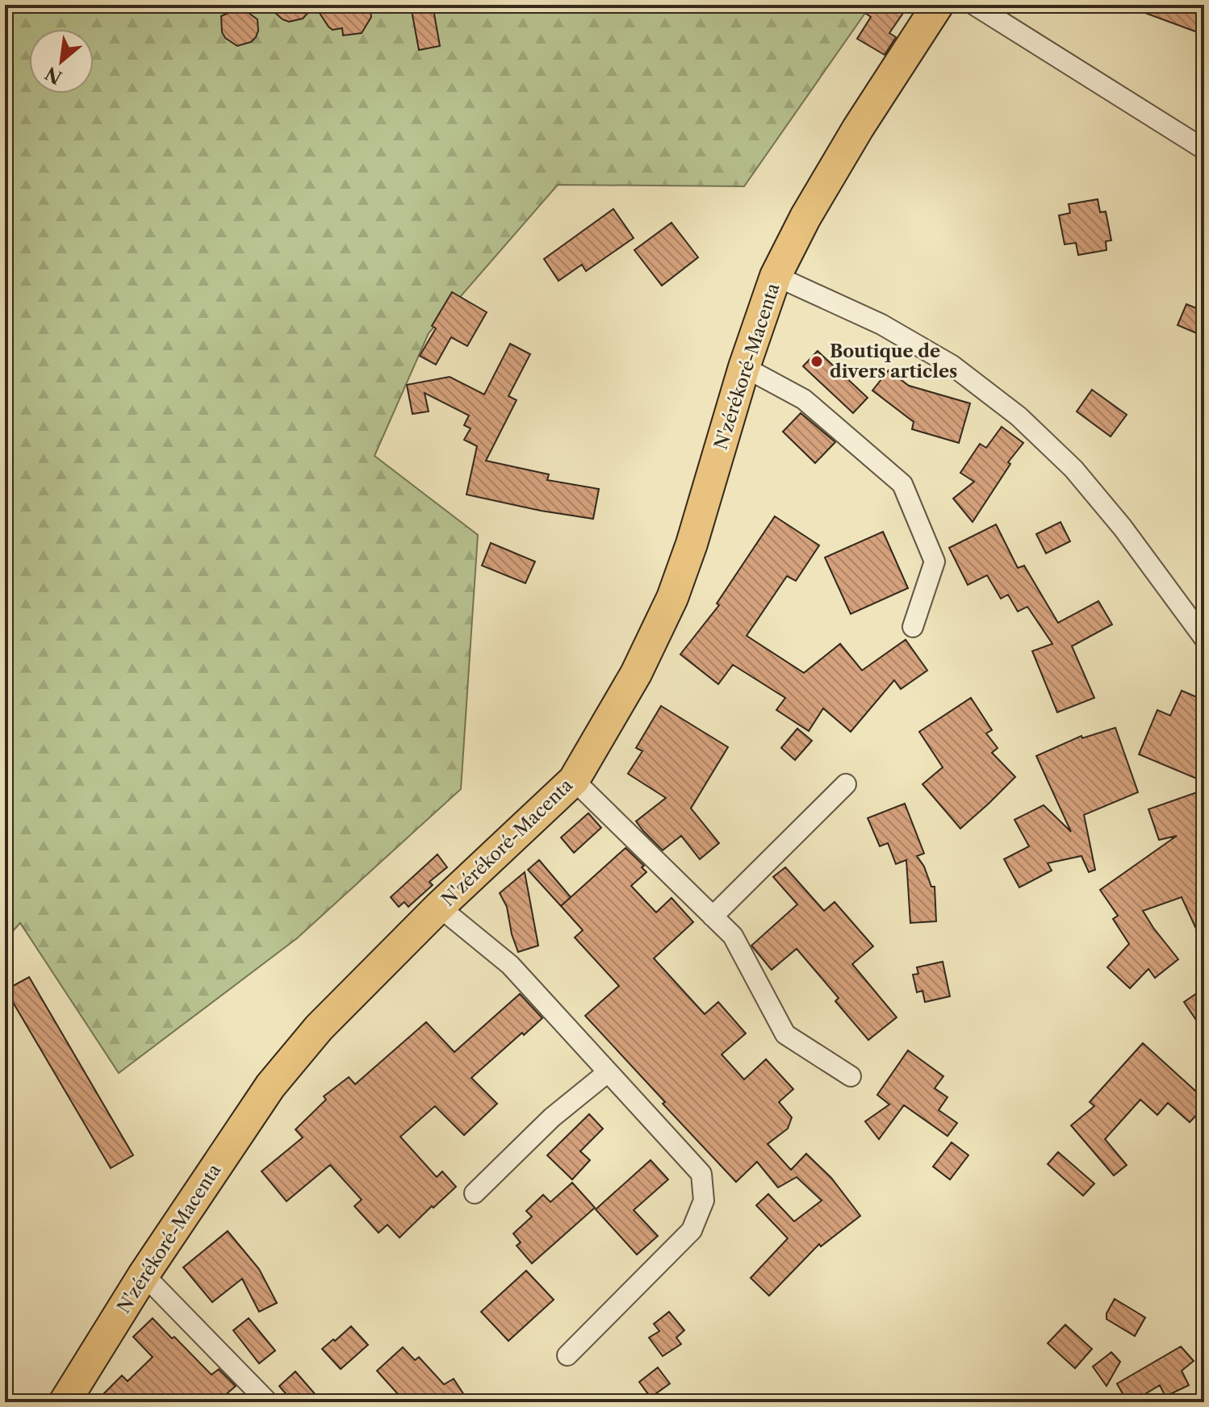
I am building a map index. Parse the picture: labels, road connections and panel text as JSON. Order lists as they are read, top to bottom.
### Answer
{
  "streets": {
    "highway": ["N'zérékoré-Macenta"]
  },
  "places": ["Boutique de divers articles"],
  "north": "bottom left"
}
